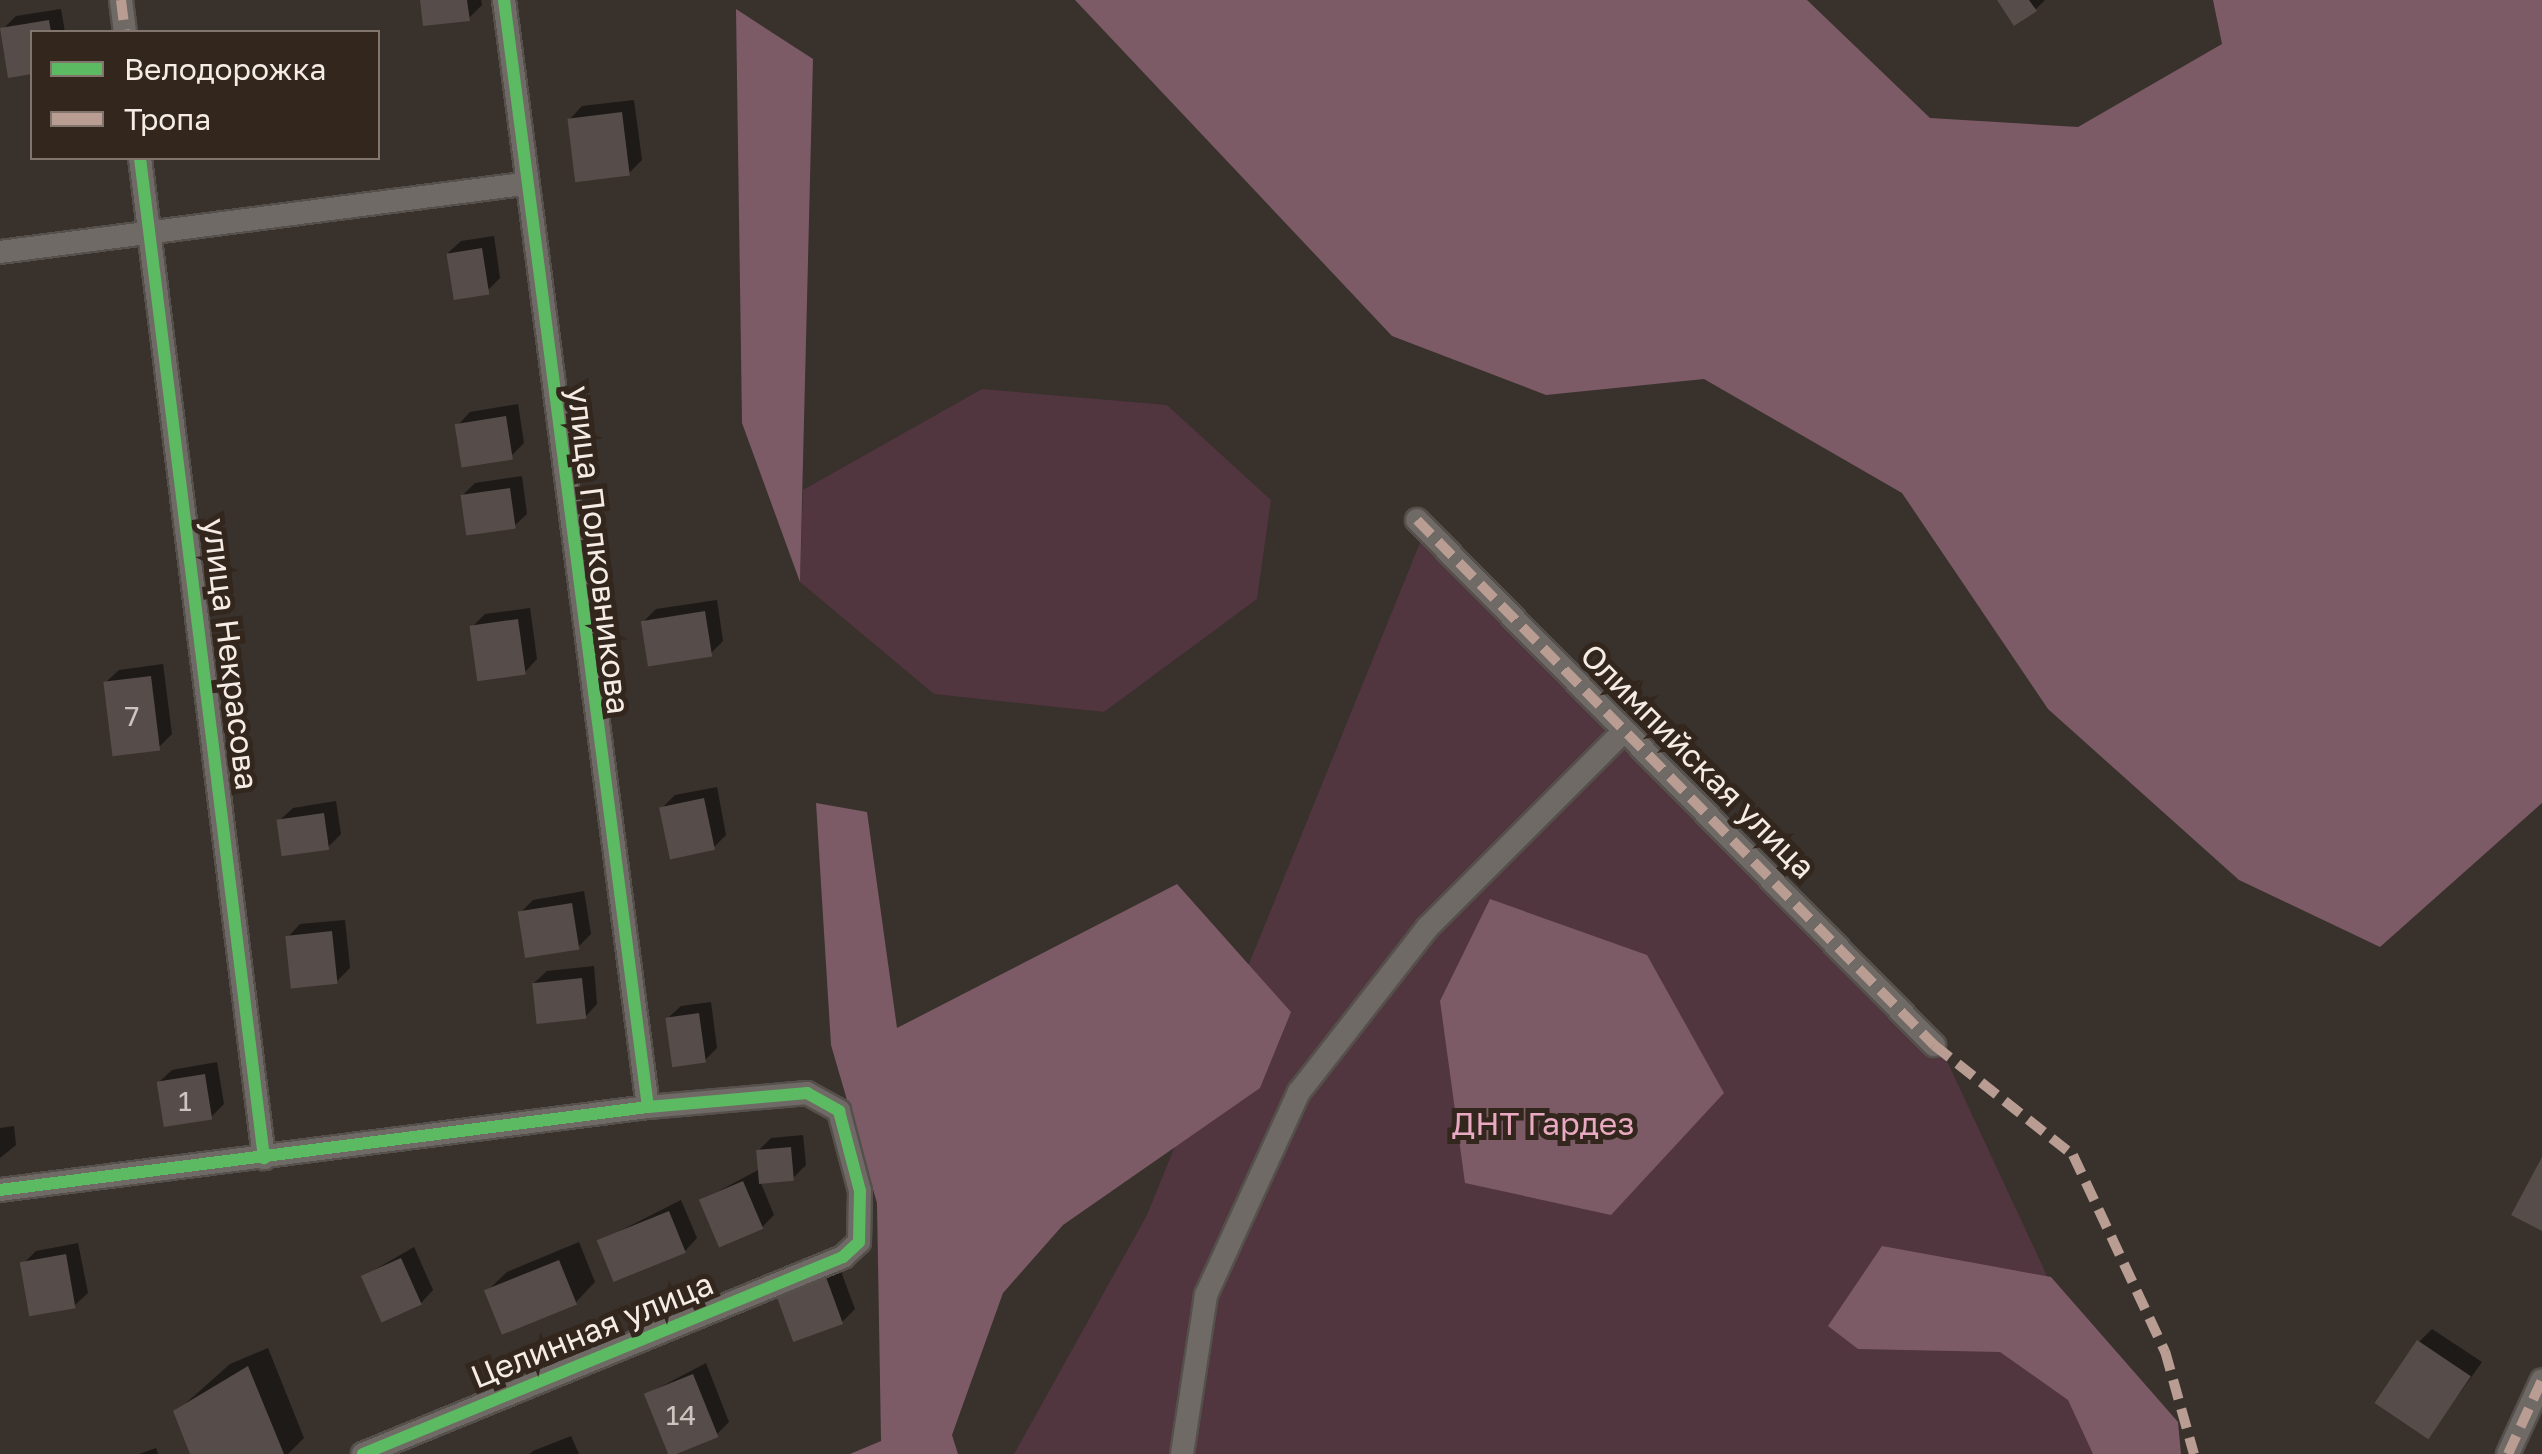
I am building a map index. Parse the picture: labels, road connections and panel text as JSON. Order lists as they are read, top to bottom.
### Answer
{
  "streets": {
    "street": [
      "улица Полковникова",
      "улица Некрасова",
      "Олимпийская улица",
      "Целинная улица"
    ]
  },
  "crossings": [
    ["улица Полковникова", "Целинная улица"]
  ],
  "parks": ["ДНТ Гардез"],
  "house_numbers": ["7", "1", "14"],
  "legend": ["Велодорожка", "Тропа"]
}
